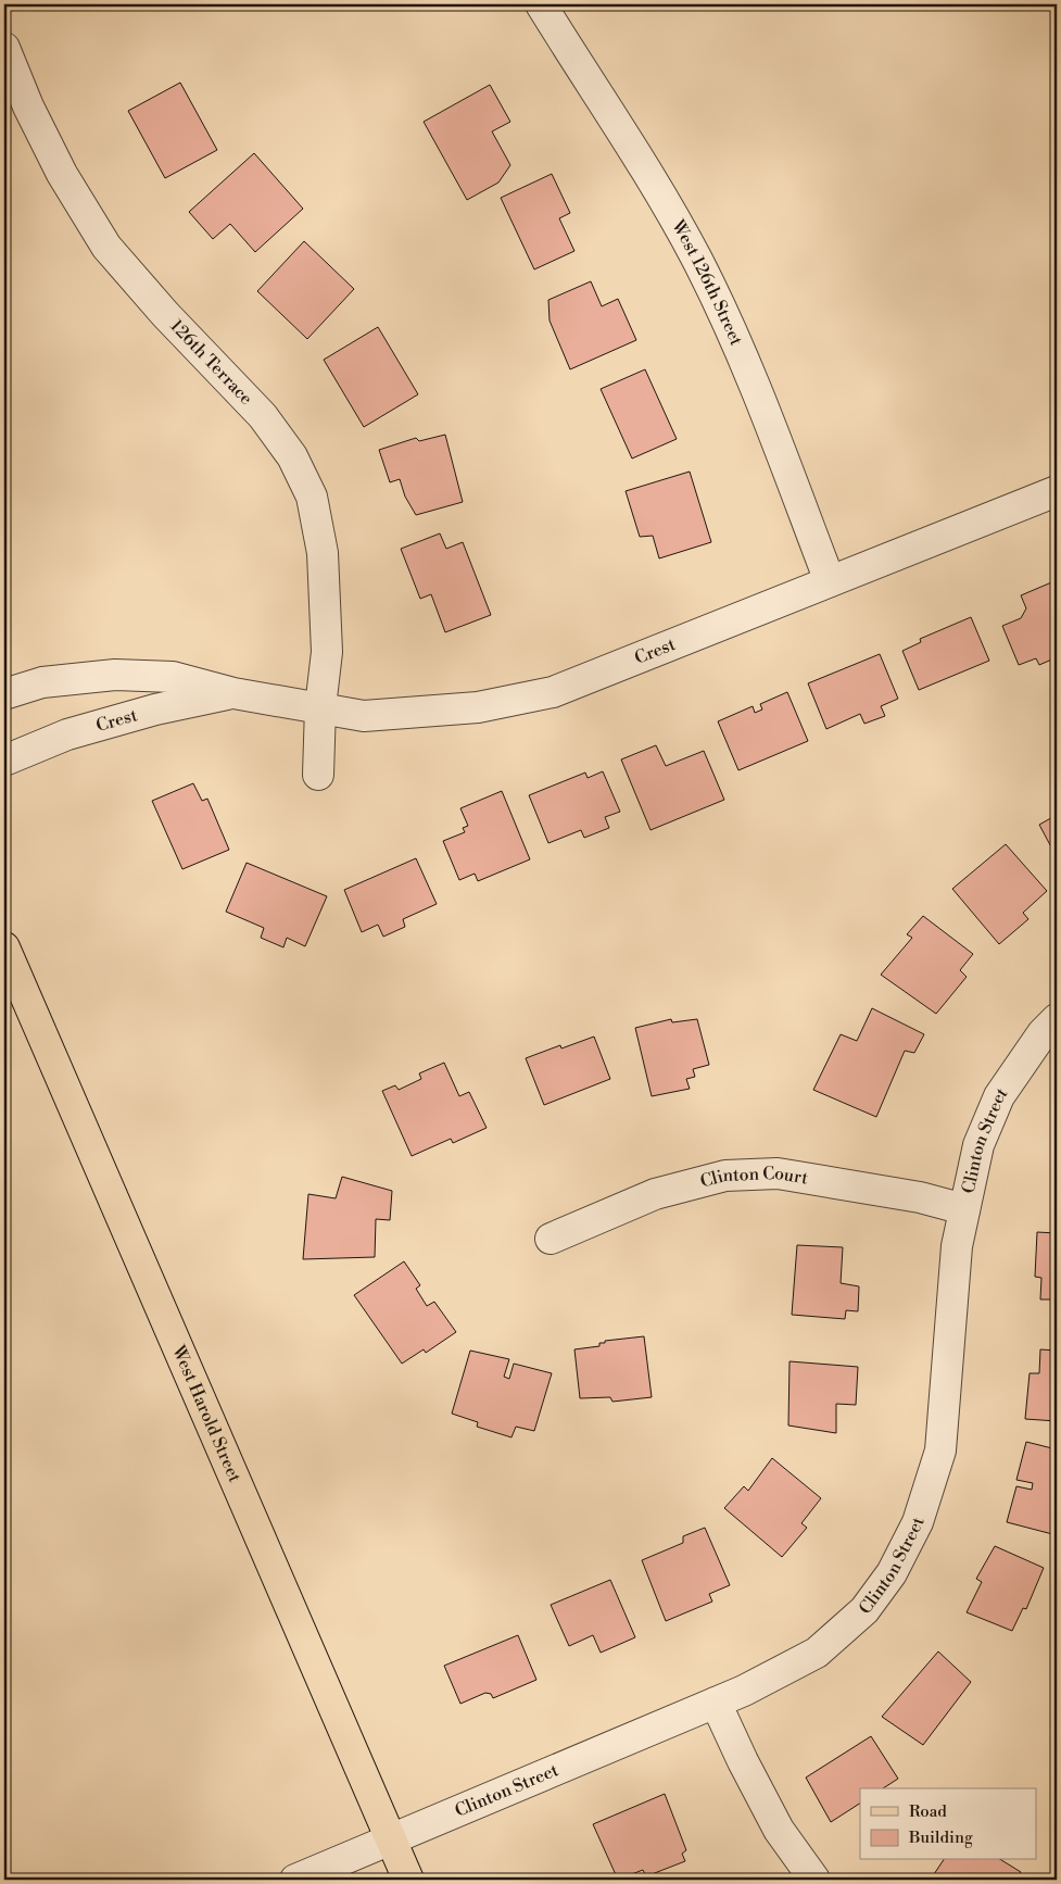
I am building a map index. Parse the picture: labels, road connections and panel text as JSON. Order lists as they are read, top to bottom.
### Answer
{
  "streets": {
    "main road": ["West Harold Street"],
    "street": [
      "West 126th Street",
      "126th Terrace",
      "Crest",
      "Clinton Street",
      "Clinton Court"
    ]
  },
  "crossings": [
    ["West 126th Street", "Crest"],
    ["126th Terrace", "Crest"],
    ["Clinton Street", "Clinton Court"],
    ["Clinton Street", "West Harold Street"]
  ],
  "legend": ["Road", "Building"]
}
